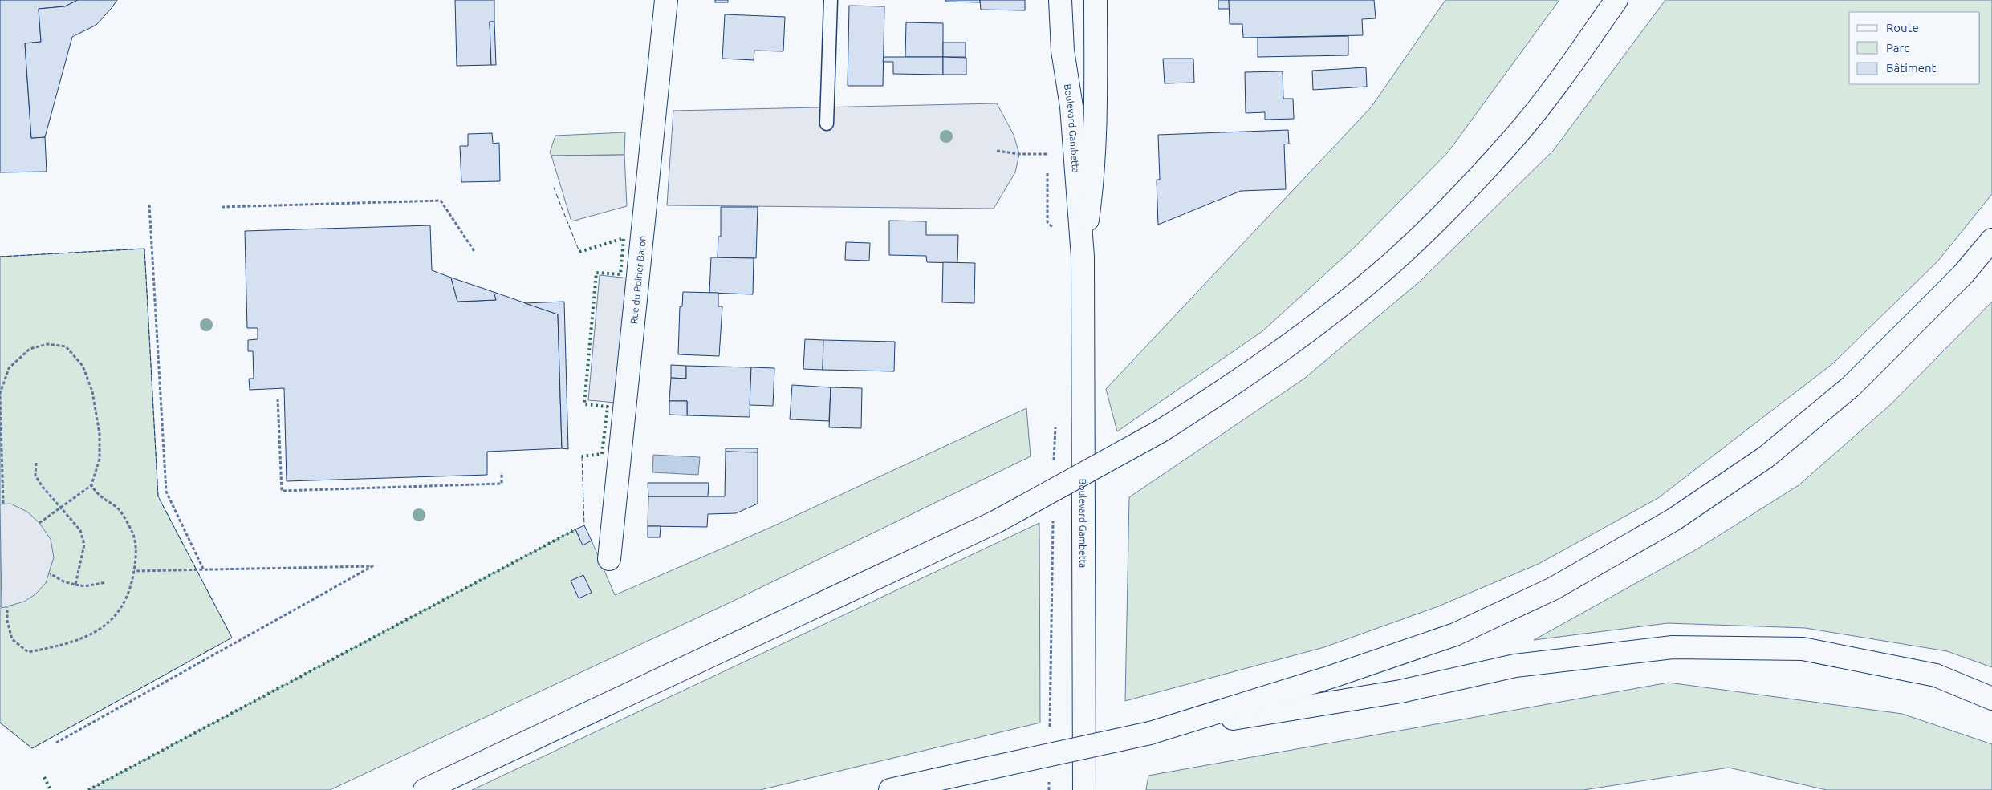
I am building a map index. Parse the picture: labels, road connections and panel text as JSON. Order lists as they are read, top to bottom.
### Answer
{
  "streets": {
    "main road": ["Boulevard Gambetta", "Rue du Poirier Baron"]
  },
  "legend": ["Route", "Parc", "Bâtiment"]
}
